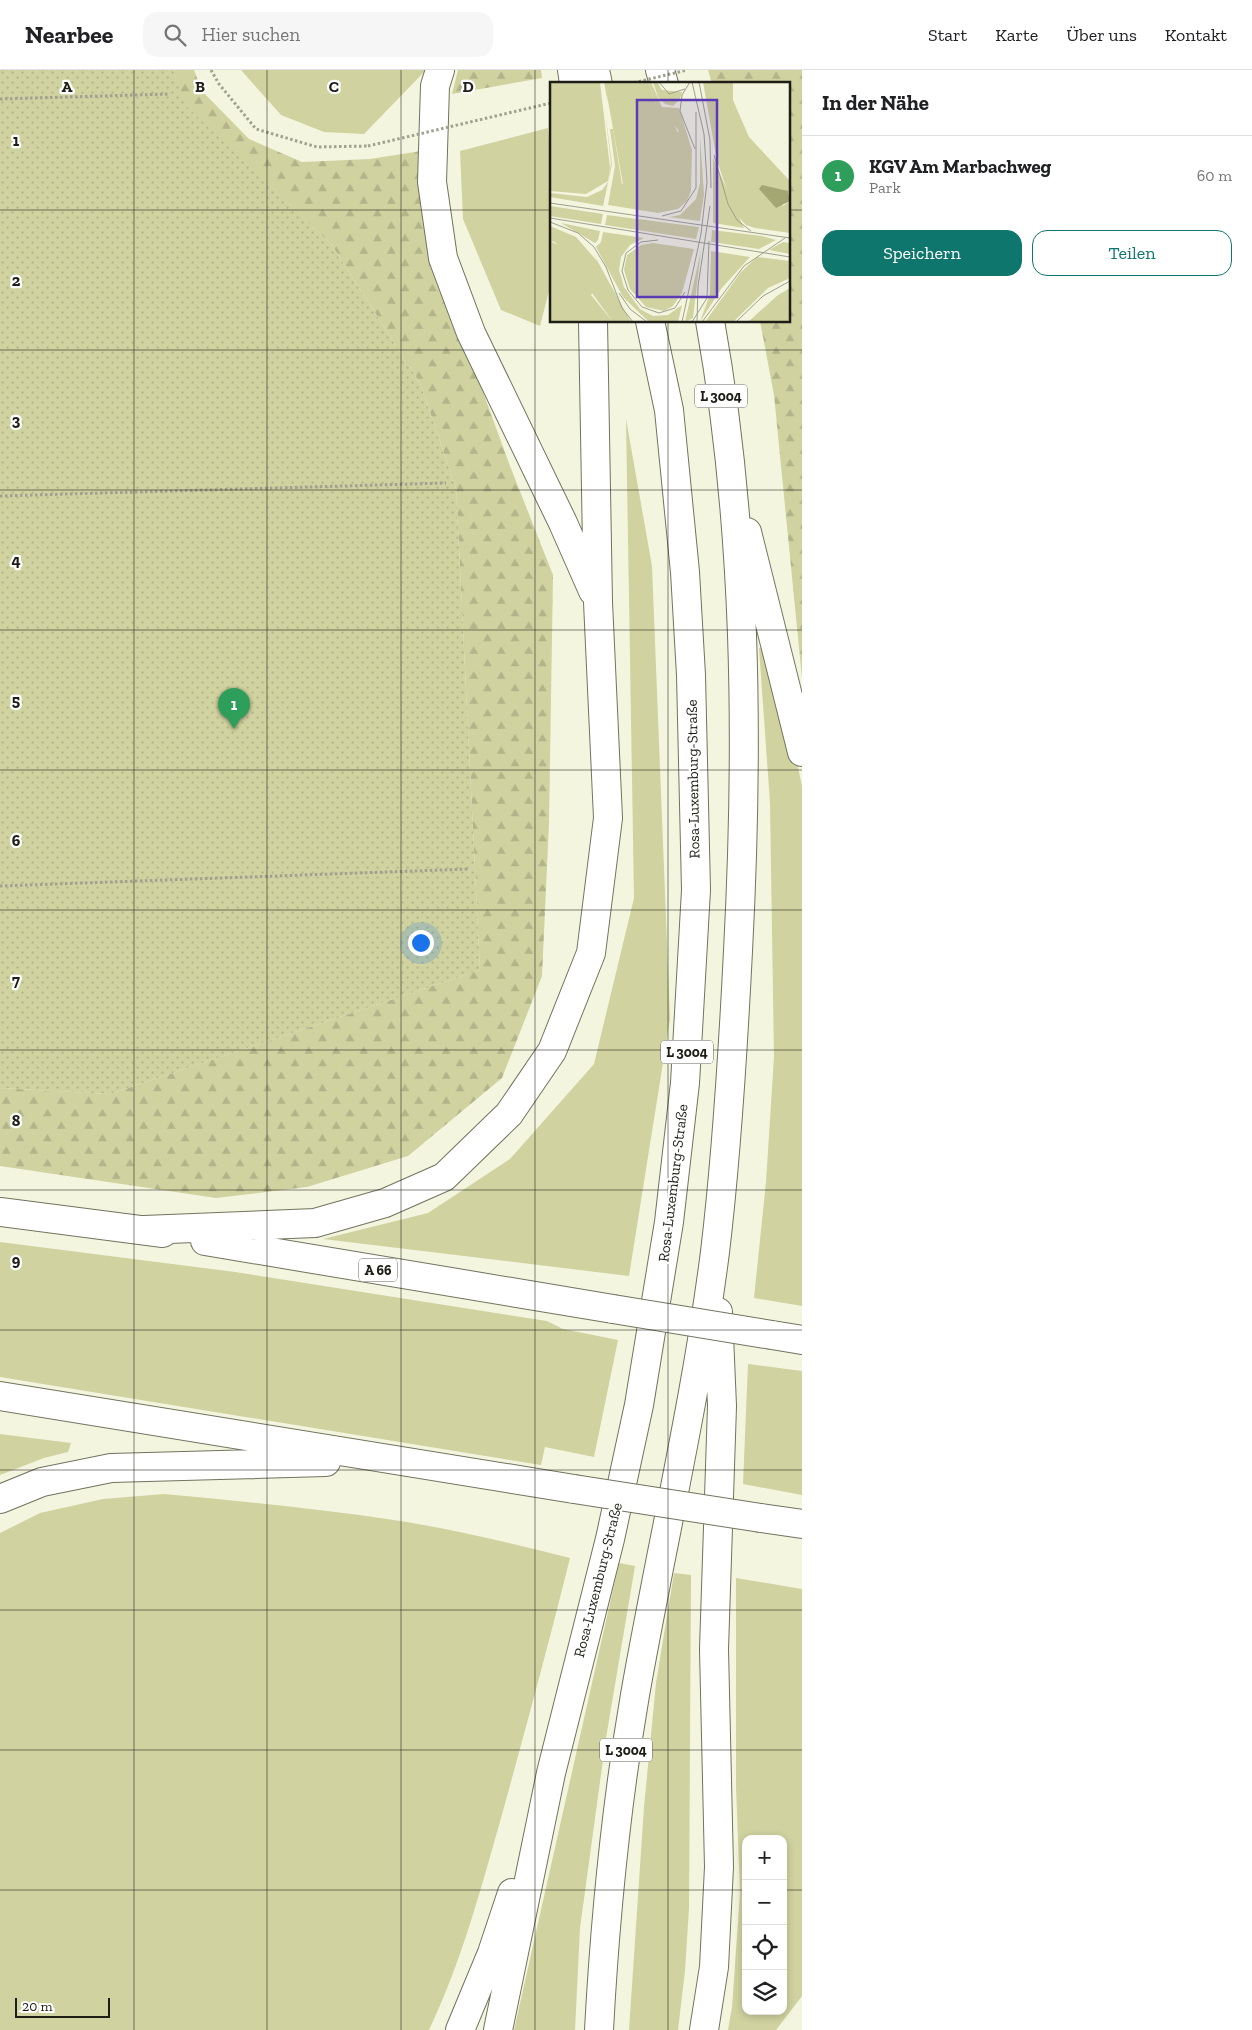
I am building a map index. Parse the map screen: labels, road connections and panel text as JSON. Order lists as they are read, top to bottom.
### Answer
{
  "streets": {
    "highway": ["L 3004", "Rosa-Luxemburg-Straße", "A 66"]
  },
  "scale_bar": "20 m",
  "page": {
    "header": "Nearbee",
    "search": "Hier suchen",
    "nav": [
      "Start",
      "Karte",
      "Über uns",
      "Kontakt"
    ],
    "heading": "In der Nähe",
    "list": [
      {
        "mark": "1",
        "name": "KGV Am Marbachweg",
        "note": "Park",
        "value": "60 m"
      }
    ],
    "buttons": ["Speichern", "Teilen"],
    "pins": "1",
    "map_buttons": ["+", "−"],
    "scale": "20 m"
  },
  "grid": {
    "columns": [
      "A",
      "B",
      "C",
      "D"
    ],
    "rows": [
      "1",
      "2",
      "3",
      "4",
      "5",
      "6",
      "7",
      "8",
      "9"
    ]
  }
}
